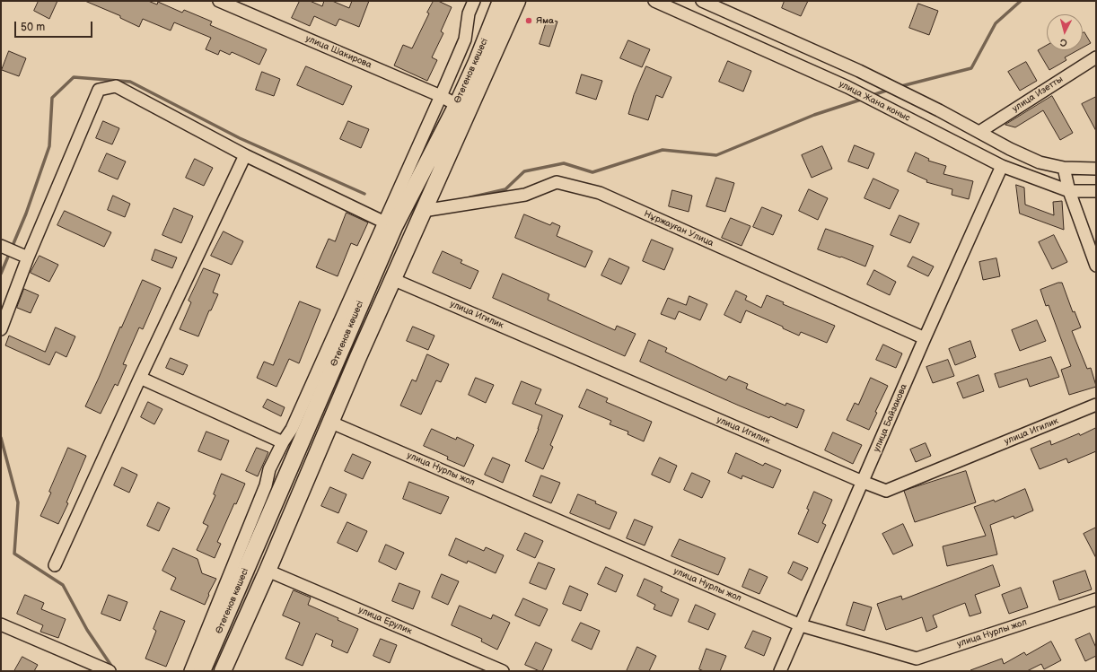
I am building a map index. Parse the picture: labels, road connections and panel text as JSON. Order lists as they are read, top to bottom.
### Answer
{
  "streets": {
    "main road": ["Өтегенов көшесі"],
    "street": [
      "улица Шакирова",
      "улица Изетты",
      "улица Жана коныс",
      "Нұржауған Улица",
      "улица Игилик",
      "улица Байзакова",
      "улица Нурлы жол",
      "улица Ерулик"
    ]
  },
  "crossings": [
    ["улица Шакирова", "Өтегенов көшесі"],
    ["Өтегенов көшесі", "Нұржауған Улица"],
    ["Өтегенов көшесі", "улица Игилик"],
    ["Өтегенов көшесі", "улица Нурлы жол"],
    ["Өтегенов көшесі", "улица Ерулик"],
    ["улица Жана коныс", "улица Байзакова"],
    ["Нұржауған Улица", "улица Байзакова"],
    ["улица Игилик", "улица Байзакова"],
    ["улица Байзакова", "улица Нурлы жол"]
  ],
  "places": ["Яма"],
  "scale_bar": "50 m",
  "north": "bottom"
}
